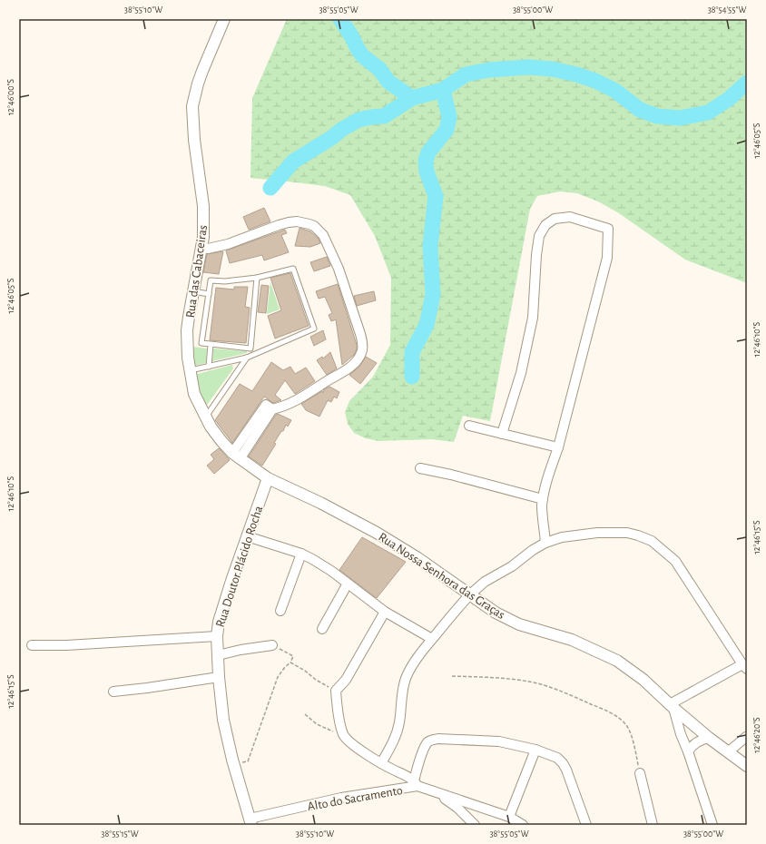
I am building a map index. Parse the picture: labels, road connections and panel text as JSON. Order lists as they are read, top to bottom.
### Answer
{
  "streets": {
    "street": [
      "Rua das Cabaceiras",
      "Rua Doutor Plácido Rocha",
      "Rua Nossa Senhora das Graças",
      "Alto do Sacramento"
    ]
  },
  "crossings": [
    ["Rua das Cabaceiras", "Rua Doutor Plácido Rocha"],
    ["Rua das Cabaceiras", "Rua Nossa Senhora das Graças"],
    ["Rua Doutor Plácido Rocha", "Rua Nossa Senhora das Graças"],
    ["Rua Doutor Plácido Rocha", "Alto do Sacramento"]
  ],
  "coordinates": [
    "38°55'10\"W",
    "38°55'05\"W",
    "38°55'00\"W",
    "38°54'55\"W",
    "12°46'00\"S",
    "12°46'05\"S",
    "12°46'10\"S",
    "12°46'15\"S",
    "12°46'20\"S",
    "38°55'15\"W"
  ]
}
